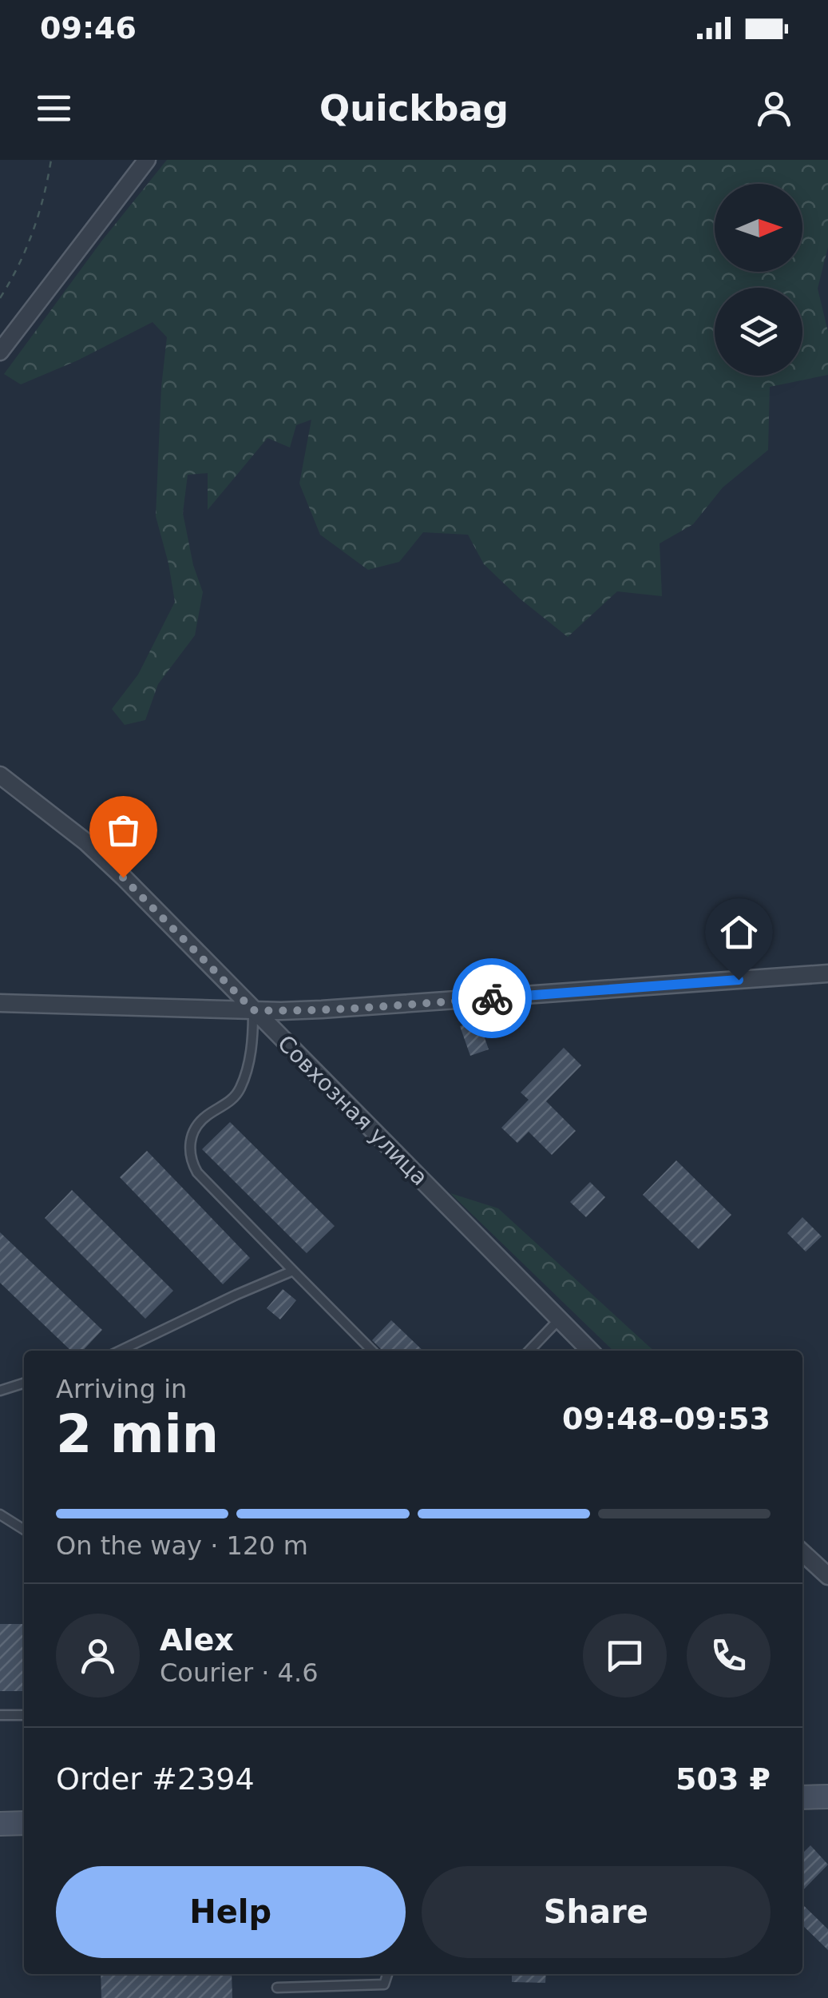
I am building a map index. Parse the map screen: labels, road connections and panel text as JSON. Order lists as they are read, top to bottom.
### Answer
{
  "streets": {
    "street": ["Совхозная улица"]
  },
  "north": "right",
  "page": {
    "status": "09:46",
    "header": "Quickbag",
    "heading": ["2 min", "Arriving in", "09:48–09:53"],
    "panel": [
      "Alex",
      "Courier · 4.6",
      "Order #2394",
      "503 ₽"
    ],
    "bar": "On the way · 120 m",
    "buttons": ["Help", "Share"]
  }
}
